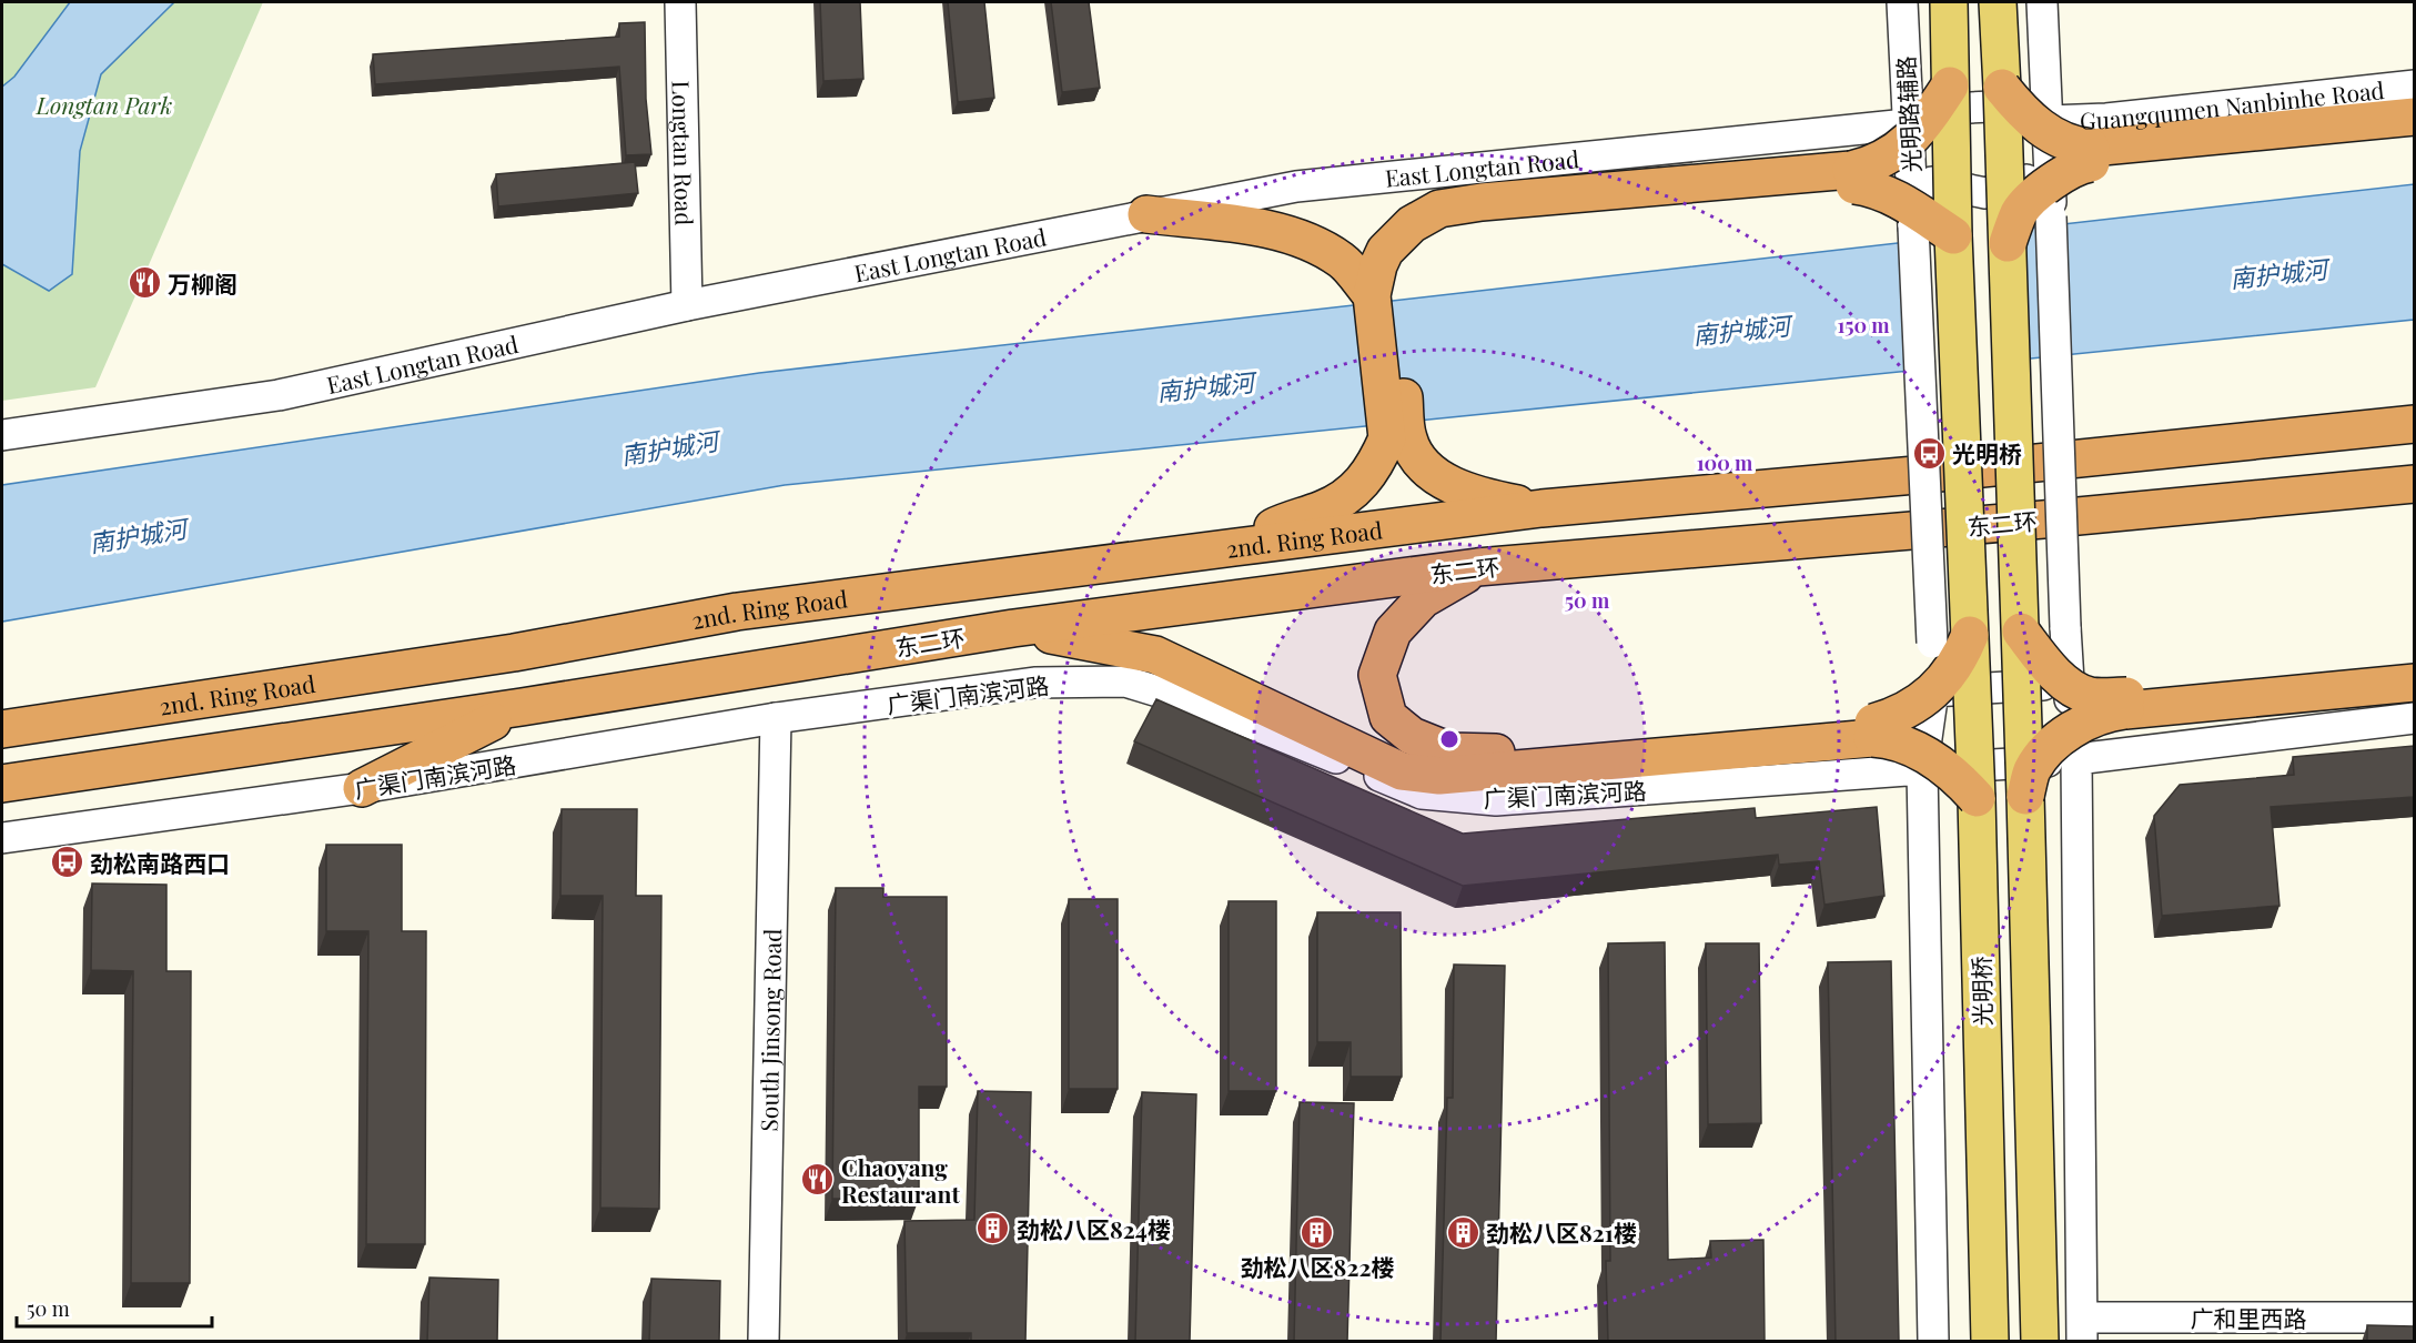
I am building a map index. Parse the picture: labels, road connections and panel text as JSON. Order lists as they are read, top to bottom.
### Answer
{
  "streets": {
    "highway": ["东二环", "2nd. Ring Road"],
    "main road": ["光明桥"],
    "street": [
      "Guangqumen Nanbinhe Road",
      "光明路辅路",
      "Longtan Road",
      "East Longtan Road",
      "广渠门南滨河路",
      "South Jinsong Road",
      "广和里西路"
    ]
  },
  "crossings": [
    ["光明路辅路", "East Longtan Road"],
    ["Longtan Road", "East Longtan Road"],
    ["广渠门南滨河路", "South Jinsong Road"]
  ],
  "water": ["南护城河"],
  "parks": ["Longtan Park"],
  "places": {
    "restaurant": ["万柳阁", "Chaoyang Restaurant"],
    "bus stop": ["光明桥", "劲松南路西口"],
    "building": ["劲松八区824楼", "劲松八区822楼", "劲松八区821楼"]
  },
  "scale_bar": "50 m",
  "rings": ["150 m", "100 m", "50 m"]
}
